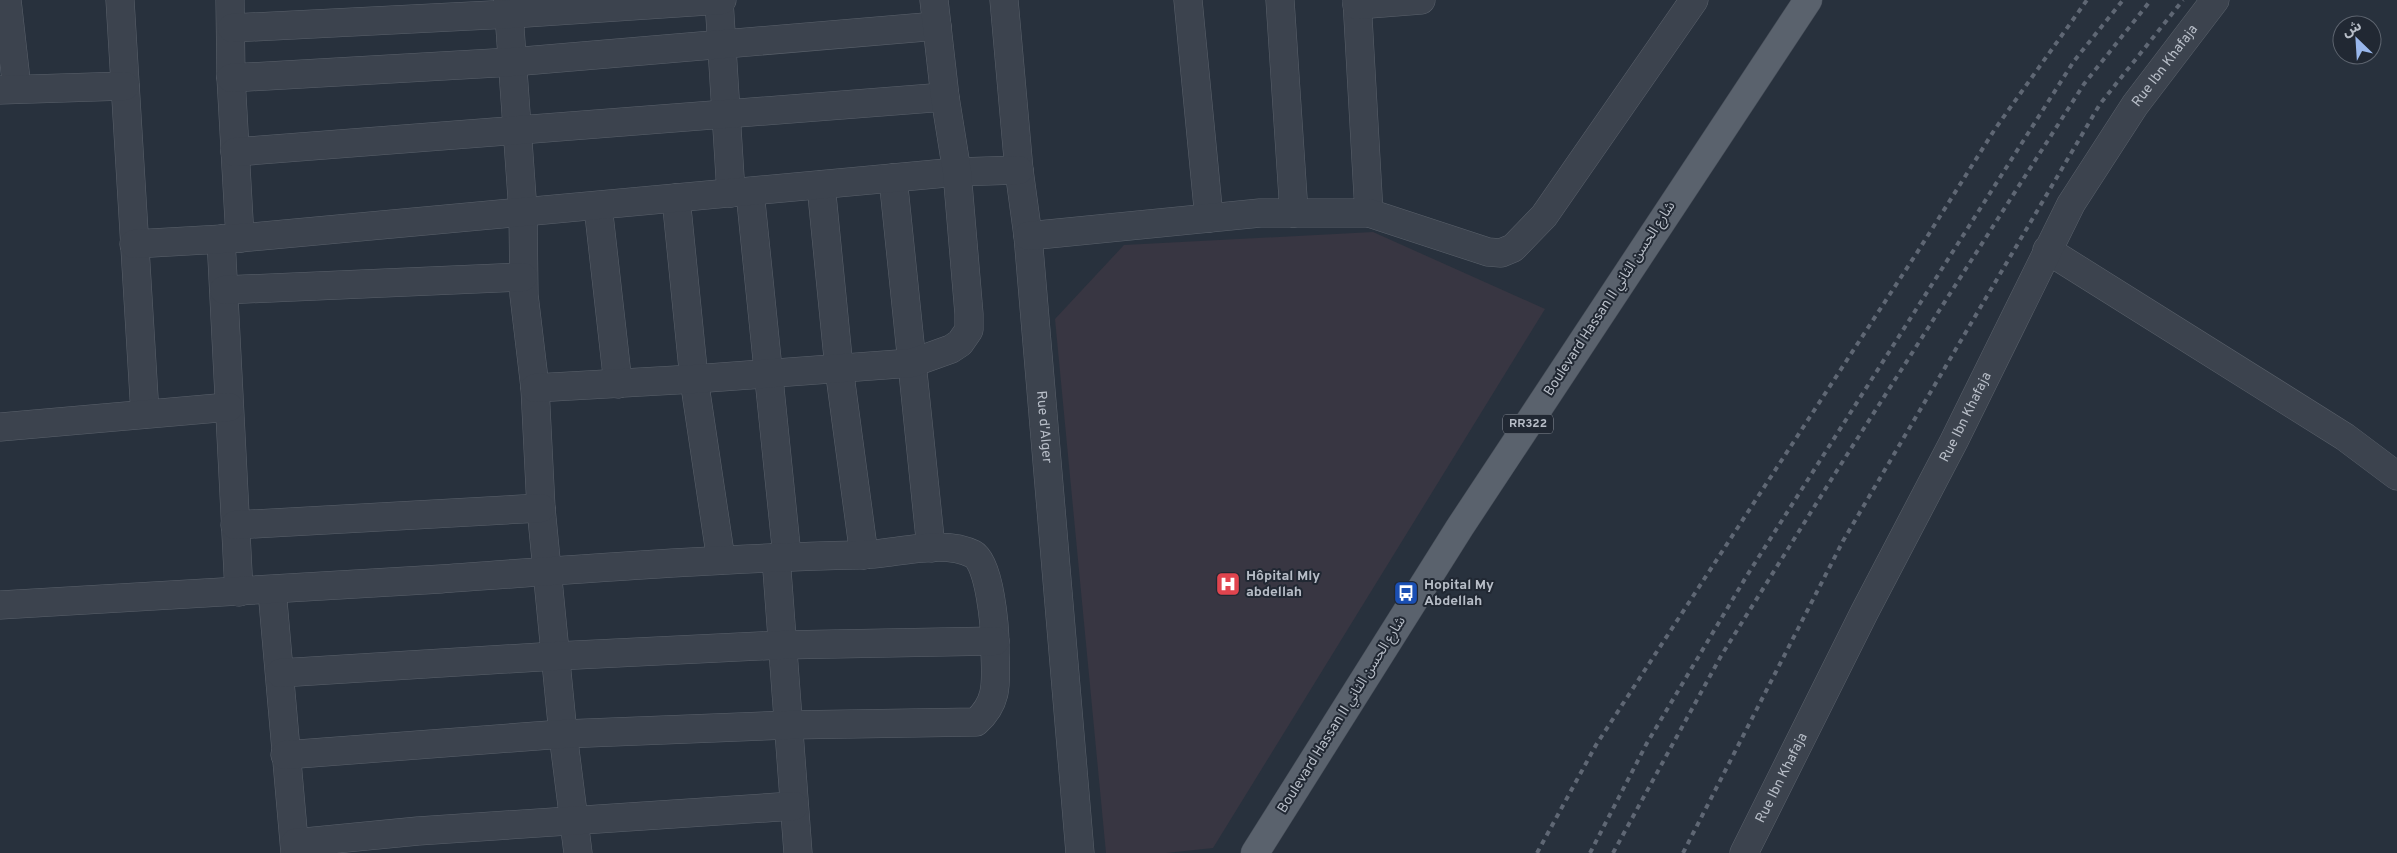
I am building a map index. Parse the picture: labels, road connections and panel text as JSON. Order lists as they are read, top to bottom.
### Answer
{
  "streets": {
    "main road": ["Boulevard Hassan II شارع الحسن الثاني", "RR322"],
    "street": ["Rue Ibn Khafaja", "Rue d'Alger"]
  },
  "places": {
    "hospital": ["Hôpital Mly abdellah"],
    "bus stop": ["Hopital My Abdellah"]
  },
  "north": "top left"
}
